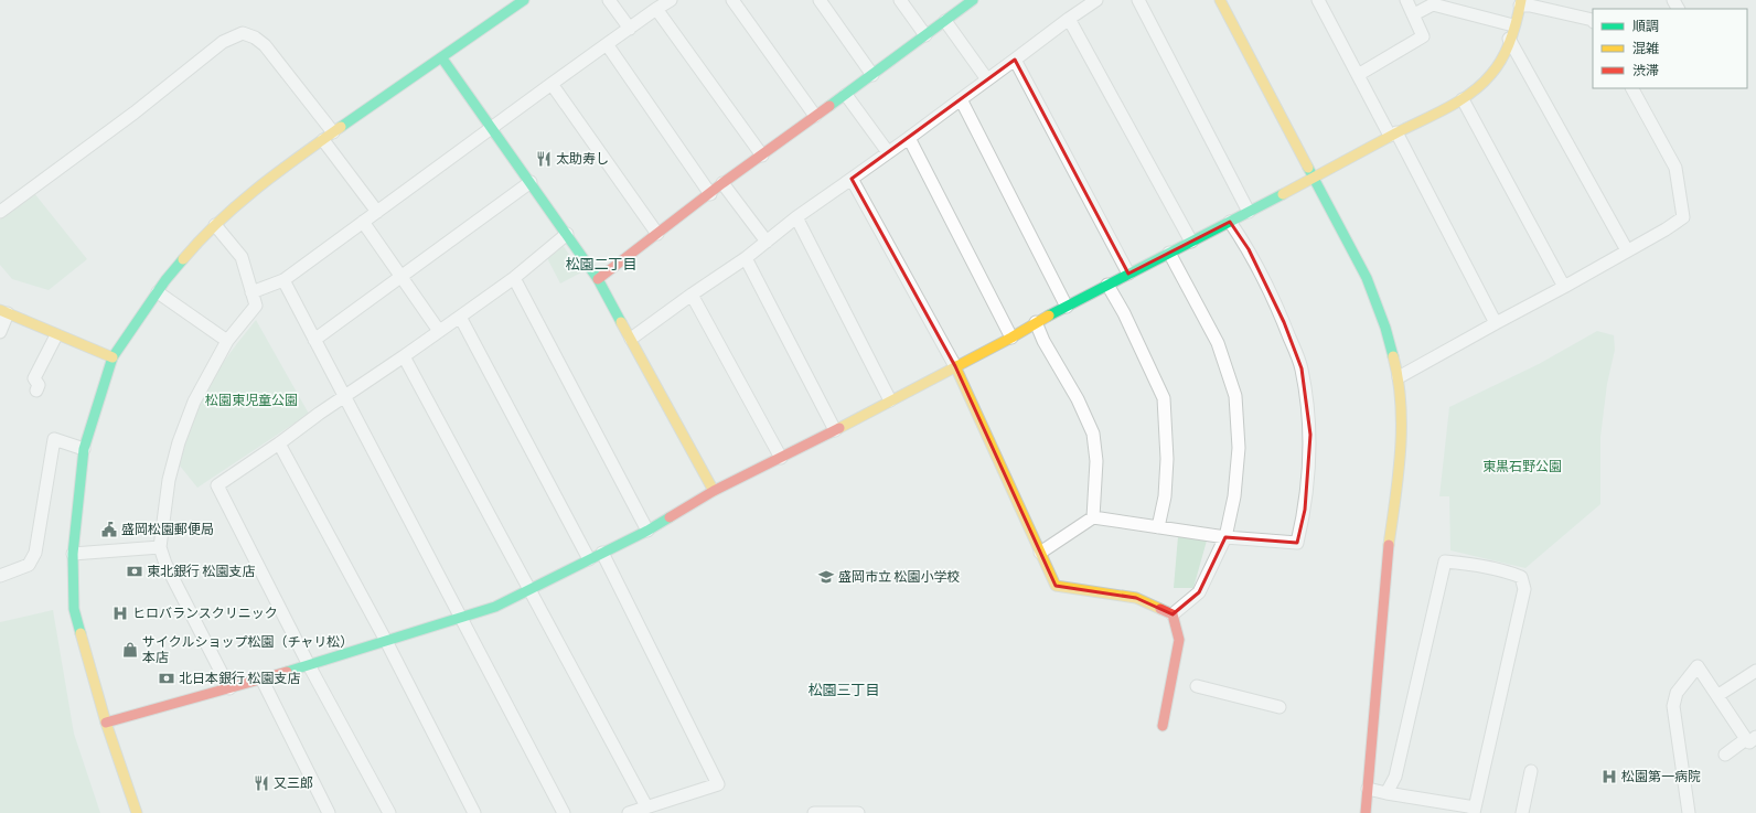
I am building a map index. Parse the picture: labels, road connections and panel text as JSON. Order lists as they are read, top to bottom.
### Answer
{
  "districts": ["松園二丁目", "松園三丁目"],
  "parks": ["松園東児童公園", "東黒石野公園"],
  "places": {
    "restaurant": ["太助寿し", "又三郎"],
    "public building": ["盛岡松園郵便局"],
    "bank": ["東北銀行 松園支店", "北日本銀行 松園支店"],
    "school or university": ["盛岡市立 松園小学校"],
    "hospital": ["ヒロバランスクリニック", "松園第一病院"],
    "shop": ["サイクルショップ松園（チャリ松） 本店"]
  },
  "legend": ["順調", "混雑", "渋滞"]
}
